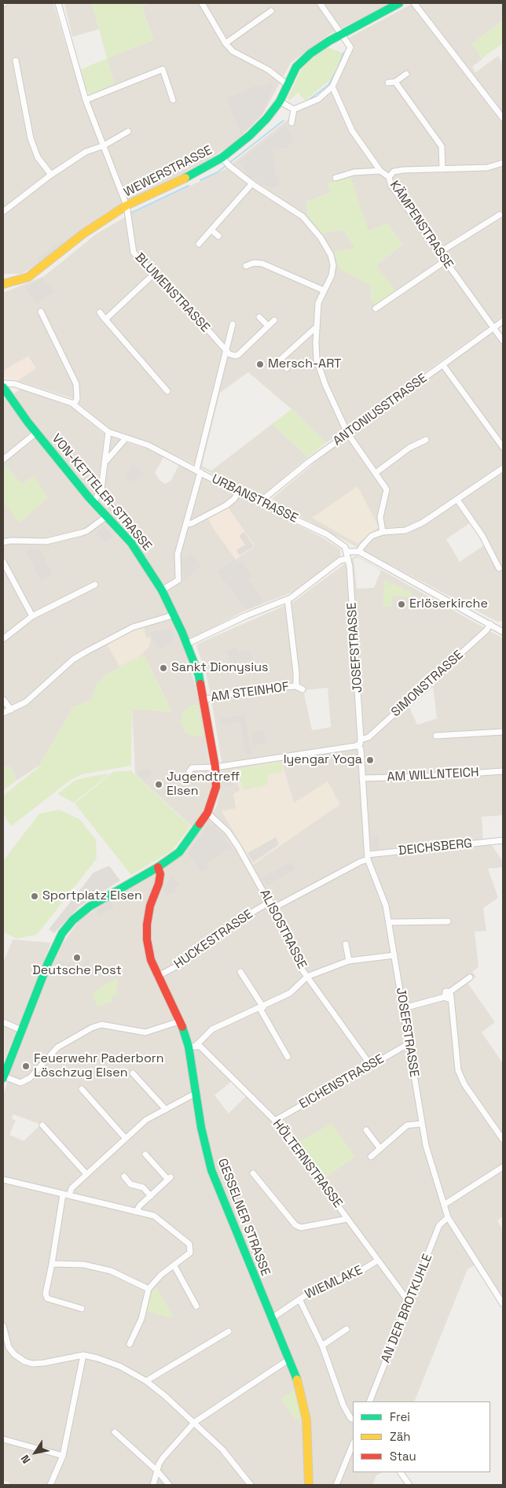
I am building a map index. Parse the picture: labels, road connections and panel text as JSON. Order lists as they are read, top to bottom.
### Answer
{
  "streets": {
    "street": [
      "WEWERSTRASSE",
      "KÄMPENSTRASSE",
      "BLUMENSTRASSE",
      "ANTONIUSSTRASSE",
      "VON-KETTELER-STRASSE",
      "URBANSTRASSE",
      "JOSEFSTRASSE",
      "SIMONSTRASSE",
      "AM STEINHOF",
      "AM WILLNTEICH",
      "DEICHSBERG",
      "ALISOSTRASSE",
      "HUCKESTRASSE",
      "EICHENSTRASSE",
      "HÖLTERNSTRASSE",
      "GESSELNER STRASSE",
      "WIEMLAKE",
      "AN DER BROTKUHLE"
    ]
  },
  "crossings": [
    ["WEWERSTRASSE", "BLUMENSTRASSE"],
    ["KÄMPENSTRASSE", "ANTONIUSSTRASSE"],
    ["ANTONIUSSTRASSE", "URBANSTRASSE"],
    ["VON-KETTELER-STRASSE", "SIMONSTRASSE"],
    ["VON-KETTELER-STRASSE", "AM STEINHOF"],
    ["VON-KETTELER-STRASSE", "ALISOSTRASSE"],
    ["VON-KETTELER-STRASSE", "GESSELNER STRASSE"],
    ["URBANSTRASSE", "JOSEFSTRASSE"],
    ["JOSEFSTRASSE", "SIMONSTRASSE"],
    ["JOSEFSTRASSE", "AM WILLNTEICH"],
    ["JOSEFSTRASSE", "DEICHSBERG"],
    ["JOSEFSTRASSE", "EICHENSTRASSE"],
    ["JOSEFSTRASSE", "AN DER BROTKUHLE"],
    ["ALISOSTRASSE", "HUCKESTRASSE"],
    ["ALISOSTRASSE", "EICHENSTRASSE"],
    ["HUCKESTRASSE", "GESSELNER STRASSE"],
    ["EICHENSTRASSE", "HÖLTERNSTRASSE"],
    ["HÖLTERNSTRASSE", "GESSELNER STRASSE"],
    ["HÖLTERNSTRASSE", "WIEMLAKE"],
    ["HÖLTERNSTRASSE", "AN DER BROTKUHLE"],
    ["GESSELNER STRASSE", "WIEMLAKE"]
  ],
  "places": [
    "Mersch-ART",
    "Erlöserkirche",
    "Sankt Dionysius",
    "Iyengar Yoga",
    "Jugendtreff Elsen",
    "Sportplatz Elsen",
    "Deutsche Post",
    "Feuerwehr Paderborn Löschzug Elsen"
  ],
  "legend": ["Frei", "Zäh", "Stau"],
  "north": "bottom left"
}
